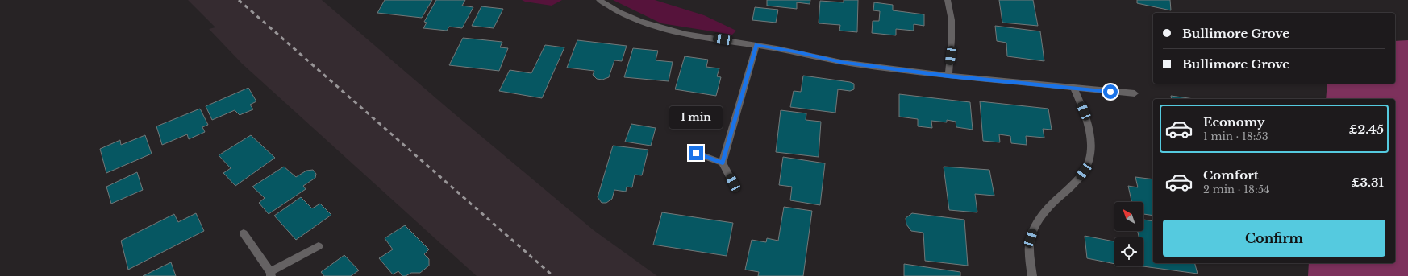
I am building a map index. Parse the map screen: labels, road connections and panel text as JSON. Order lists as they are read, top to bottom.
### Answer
{
  "north": "top left",
  "page": {
    "banner": ["Bullimore Grove", "Bullimore Grove"],
    "list": [
      {
        "name": "Economy",
        "note": "1 min · 18:53",
        "value": "£2.45"
      },
      {
        "name": "Comfort",
        "note": "2 min · 18:54",
        "value": "£3.31"
      }
    ],
    "bubble": "1 min",
    "buttons": "Confirm"
  }
}
